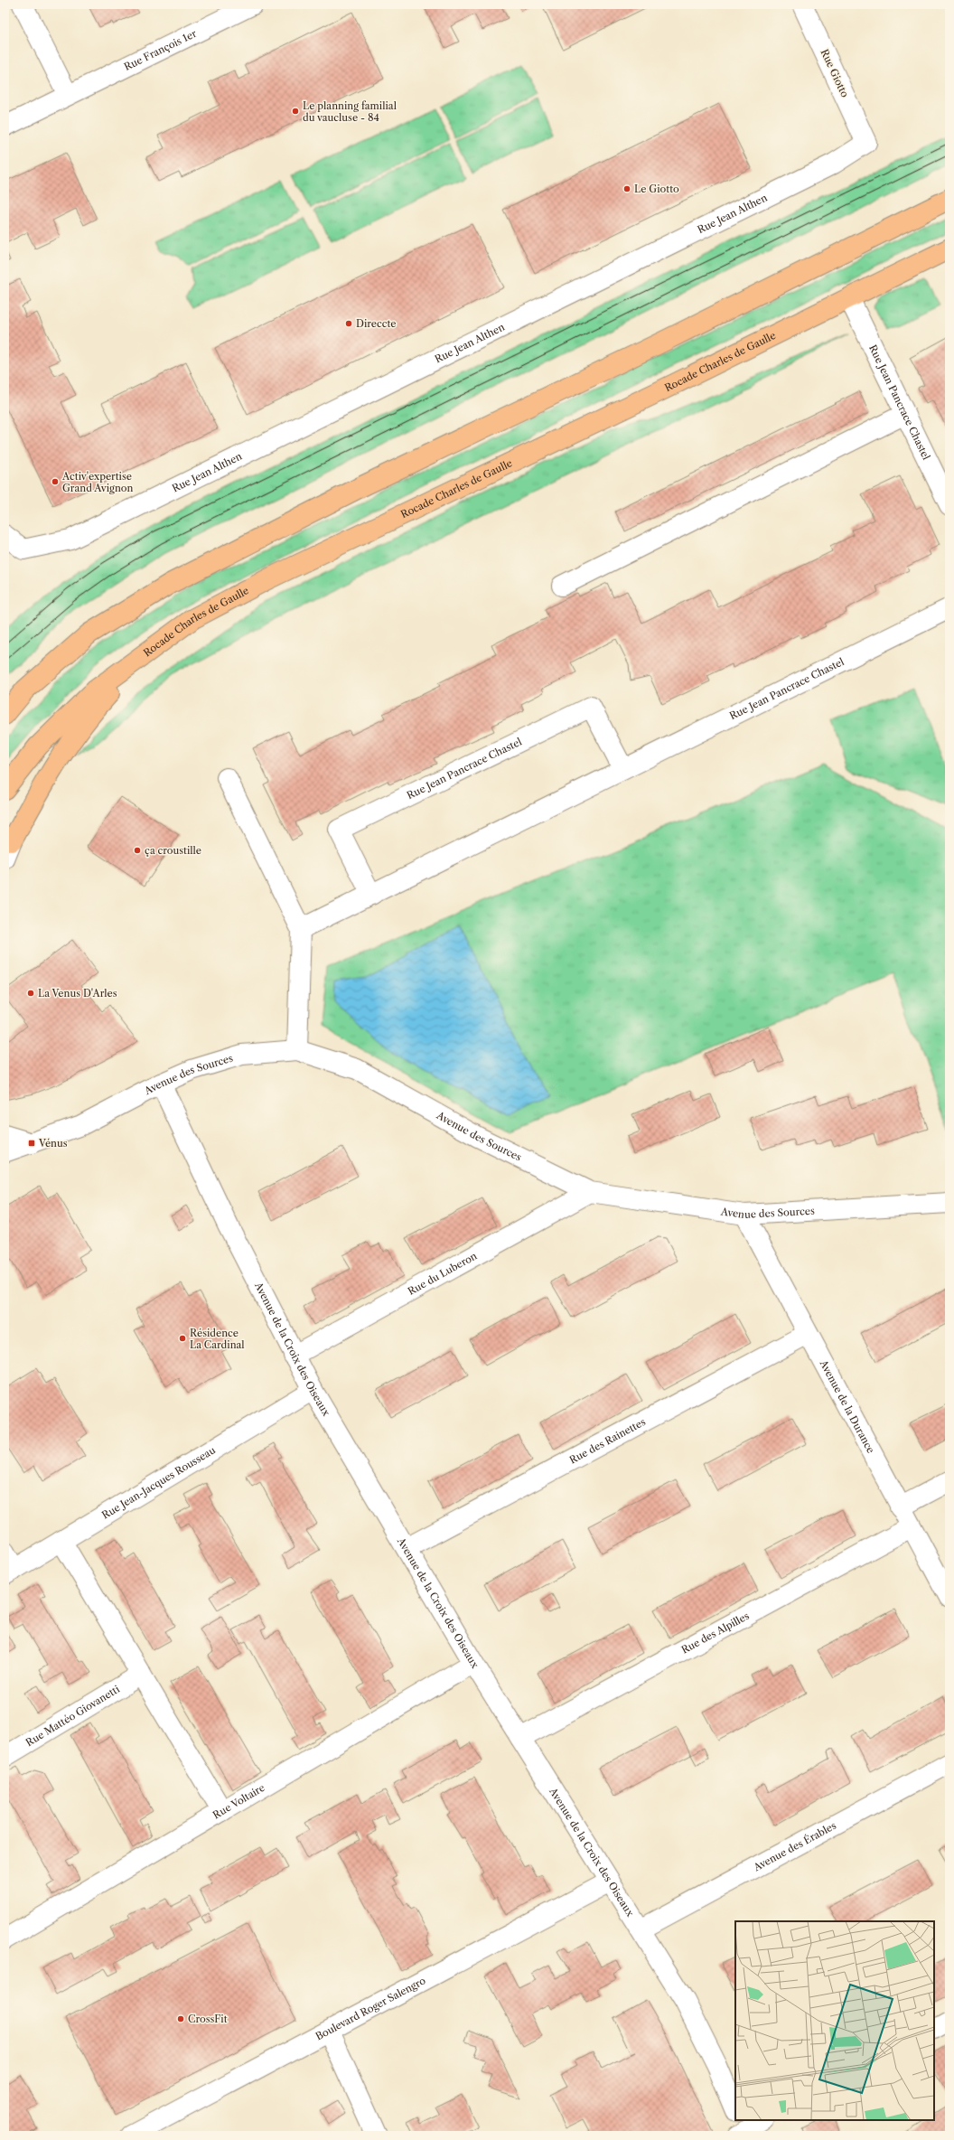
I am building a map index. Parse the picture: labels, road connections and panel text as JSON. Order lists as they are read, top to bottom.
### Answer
{
  "streets": {
    "main road": ["Rocade Charles de Gaulle"],
    "street": [
      "Rue François 1er",
      "Rue Giotto",
      "Rue Jean Althen",
      "Rue Jean Pancrace Chastel",
      "Avenue des Sources",
      "Rue du Luberon",
      "Avenue de la Croix des Oiseaux",
      "Avenue de la Durance",
      "Rue des Rainettes",
      "Rue Jean-Jacques Rousseau",
      "Rue des Alpilles",
      "Rue Mattéo Giovanetti",
      "Rue Voltaire",
      "Avenue des Érables",
      "Boulevard Roger Salengro"
    ]
  },
  "crossings": [
    ["Rue Giotto", "Rue Jean Althen"],
    ["Rocade Charles de Gaulle", "Rue Jean Pancrace Chastel"],
    ["Avenue des Sources", "Rue du Luberon"],
    ["Avenue des Sources", "Avenue de la Croix des Oiseaux"],
    ["Avenue des Sources", "Avenue de la Durance"],
    ["Rue du Luberon", "Avenue de la Croix des Oiseaux"],
    ["Avenue de la Croix des Oiseaux", "Rue des Rainettes"],
    ["Avenue de la Croix des Oiseaux", "Rue Jean-Jacques Rousseau"],
    ["Avenue de la Croix des Oiseaux", "Rue des Alpilles"],
    ["Avenue de la Croix des Oiseaux", "Rue Voltaire"],
    ["Avenue de la Croix des Oiseaux", "Avenue des Érables"],
    ["Avenue de la Croix des Oiseaux", "Boulevard Roger Salengro"],
    ["Avenue de la Durance", "Rue des Rainettes"],
    ["Avenue de la Durance", "Rue des Alpilles"]
  ],
  "places": {
    "other": [
      "Le planning familial du vaucluse - 84",
      "Le Giotto",
      "Direccte",
      "Activ'expertise Grand Avignon",
      "ça croustille",
      "La Venus D'Arles",
      "Résidence La Cardinal",
      "CrossFit"
    ],
    "transit": ["Vénus"]
  }
}
